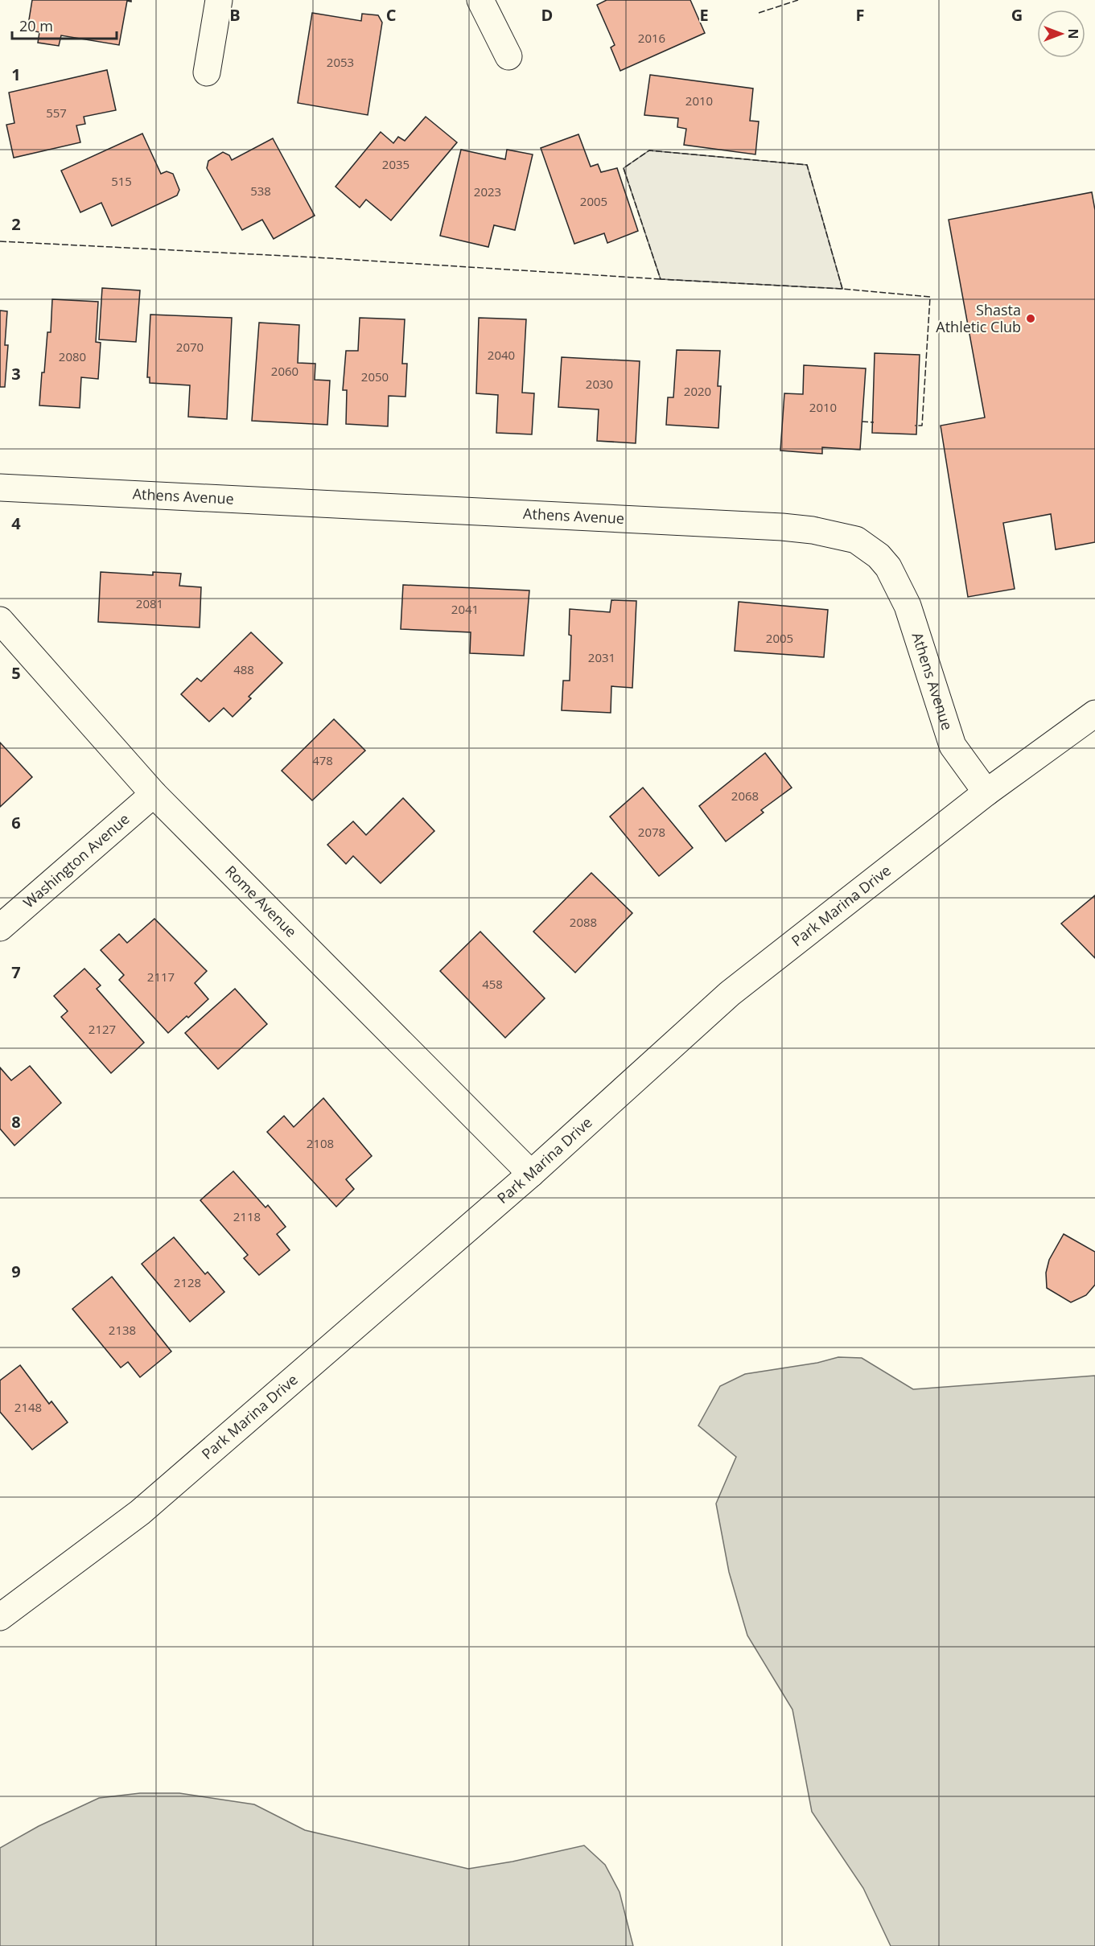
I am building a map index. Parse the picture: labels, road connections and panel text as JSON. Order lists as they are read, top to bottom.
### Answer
{
  "streets": {
    "street": [
      "Athens Avenue",
      "Washington Avenue",
      "Rome Avenue",
      "Park Marina Drive"
    ]
  },
  "crossings": [
    ["Athens Avenue", "Park Marina Drive"],
    ["Washington Avenue", "Rome Avenue"],
    ["Rome Avenue", "Park Marina Drive"]
  ],
  "places": ["Shasta Athletic Club"],
  "house_numbers": [
    "2016",
    "2053",
    "2010",
    "557",
    "2035",
    "515",
    "538",
    "2023",
    "2005",
    "2070",
    "2040",
    "2080",
    "2060",
    "2050",
    "2030",
    "2020",
    "2010",
    "2081",
    "2041",
    "2005",
    "2031",
    "488",
    "478",
    "2068",
    "2078",
    "2088",
    "2117",
    "458",
    "2127",
    "2108",
    "2118",
    "2128",
    "2138",
    "2148"
  ],
  "scale_bar": "20 m",
  "north": "right",
  "grid": {
    "columns": [
      "B",
      "C",
      "D",
      "E",
      "F",
      "G"
    ],
    "rows": [
      "1",
      "2",
      "3",
      "4",
      "5",
      "6",
      "7",
      "8",
      "9"
    ]
  }
}
